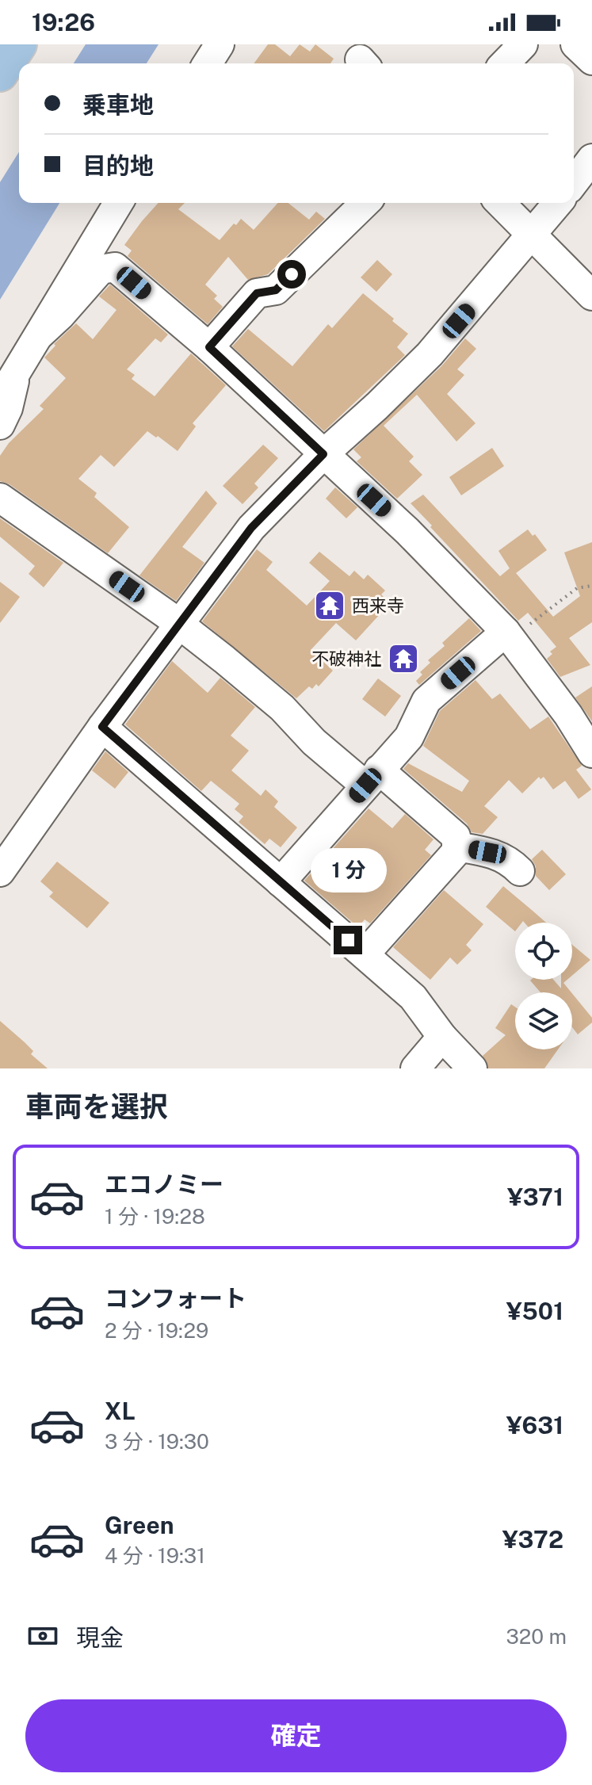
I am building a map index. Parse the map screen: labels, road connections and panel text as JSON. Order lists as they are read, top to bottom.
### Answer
{
  "places": {
    "temple": ["西来寺", "不破神社"]
  },
  "page": {
    "status": "19:26",
    "banner": ["乗車地", "目的地"],
    "bubble": "1 分",
    "heading": "車両を選択",
    "list": [
      {
        "name": "エコノミー",
        "note": "1 分 · 19:28",
        "value": "¥371"
      },
      {
        "name": "コンフォート",
        "note": "2 分 · 19:29",
        "value": "¥501"
      },
      {
        "name": "XL",
        "note": "3 分 · 19:30",
        "value": "¥631"
      },
      {
        "name": "Green",
        "note": "4 分 · 19:31",
        "value": "¥372"
      }
    ],
    "pay": ["現金", "320 m"],
    "buttons": "確定"
  }
}
